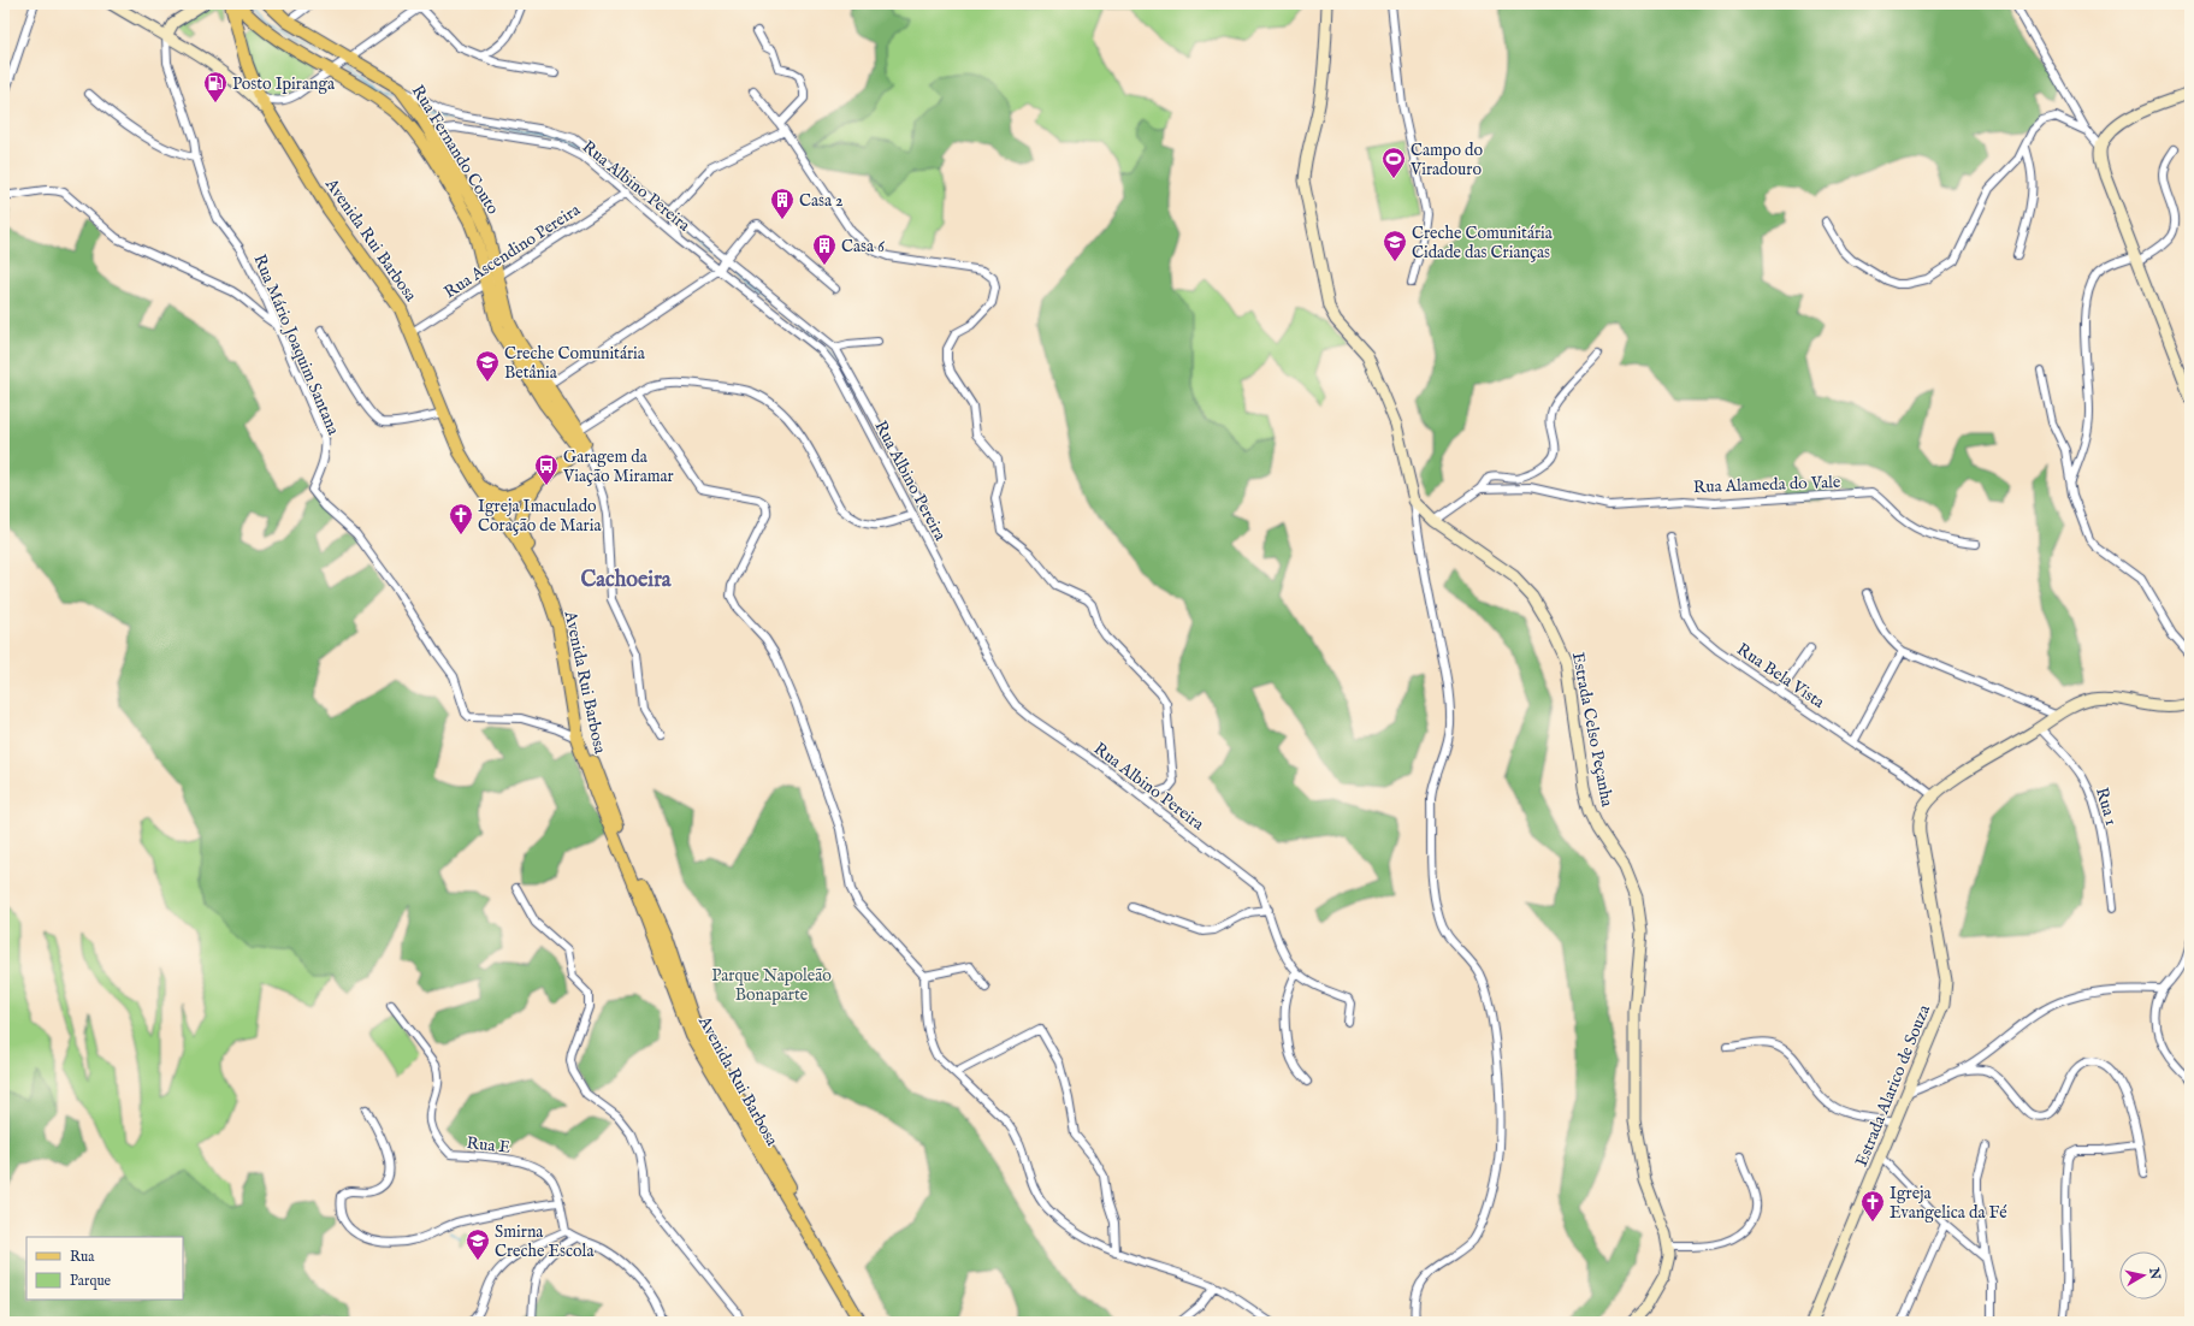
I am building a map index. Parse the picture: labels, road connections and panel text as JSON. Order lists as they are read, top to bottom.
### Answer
{
  "streets": {
    "main road": [
      "Rua Fernando Couto",
      "Avenida Rui Barbosa",
      "Estrada Celso Peçanha",
      "Estrada Alarico de Souza"
    ],
    "street": [
      "Rua Albino Pereira",
      "Rua Ascendino Pereira",
      "Rua Mário Joaquim Santana",
      "Rua Alameda do Vale",
      "Rua Bela Vista",
      "Rua 1",
      "Rua E"
    ]
  },
  "crossings": [
    ["Rua Fernando Couto", "Rua Albino Pereira"],
    ["Rua Fernando Couto", "Avenida Rui Barbosa"],
    ["Rua Fernando Couto", "Rua Ascendino Pereira"],
    ["Rua Albino Pereira", "Rua Ascendino Pereira"],
    ["Avenida Rui Barbosa", "Rua Ascendino Pereira"],
    ["Avenida Rui Barbosa", "Rua Mário Joaquim Santana"],
    ["Rua Bela Vista", "Estrada Alarico de Souza"],
    ["Rua 1", "Estrada Alarico de Souza"]
  ],
  "districts": ["Cachoeira"],
  "parks": ["Parque Napoleão Bonaparte"],
  "places": {
    "fuel station": ["Posto Ipiranga"],
    "sports": ["Campo do Viradouro"],
    "building": ["Casa 2", "Casa 6"],
    "school or university": ["Creche Comunitária Cidade das Crianças", "Creche Comunitária Betânia", "Smirna Creche Escola"],
    "bus stop": ["Garagem da Viação Miramar"],
    "church": ["Igreja Imaculado Coração de Maria", "Igreja Evangelica da Fé"]
  },
  "legend": ["Rua", "Parque"],
  "north": "right"
}
